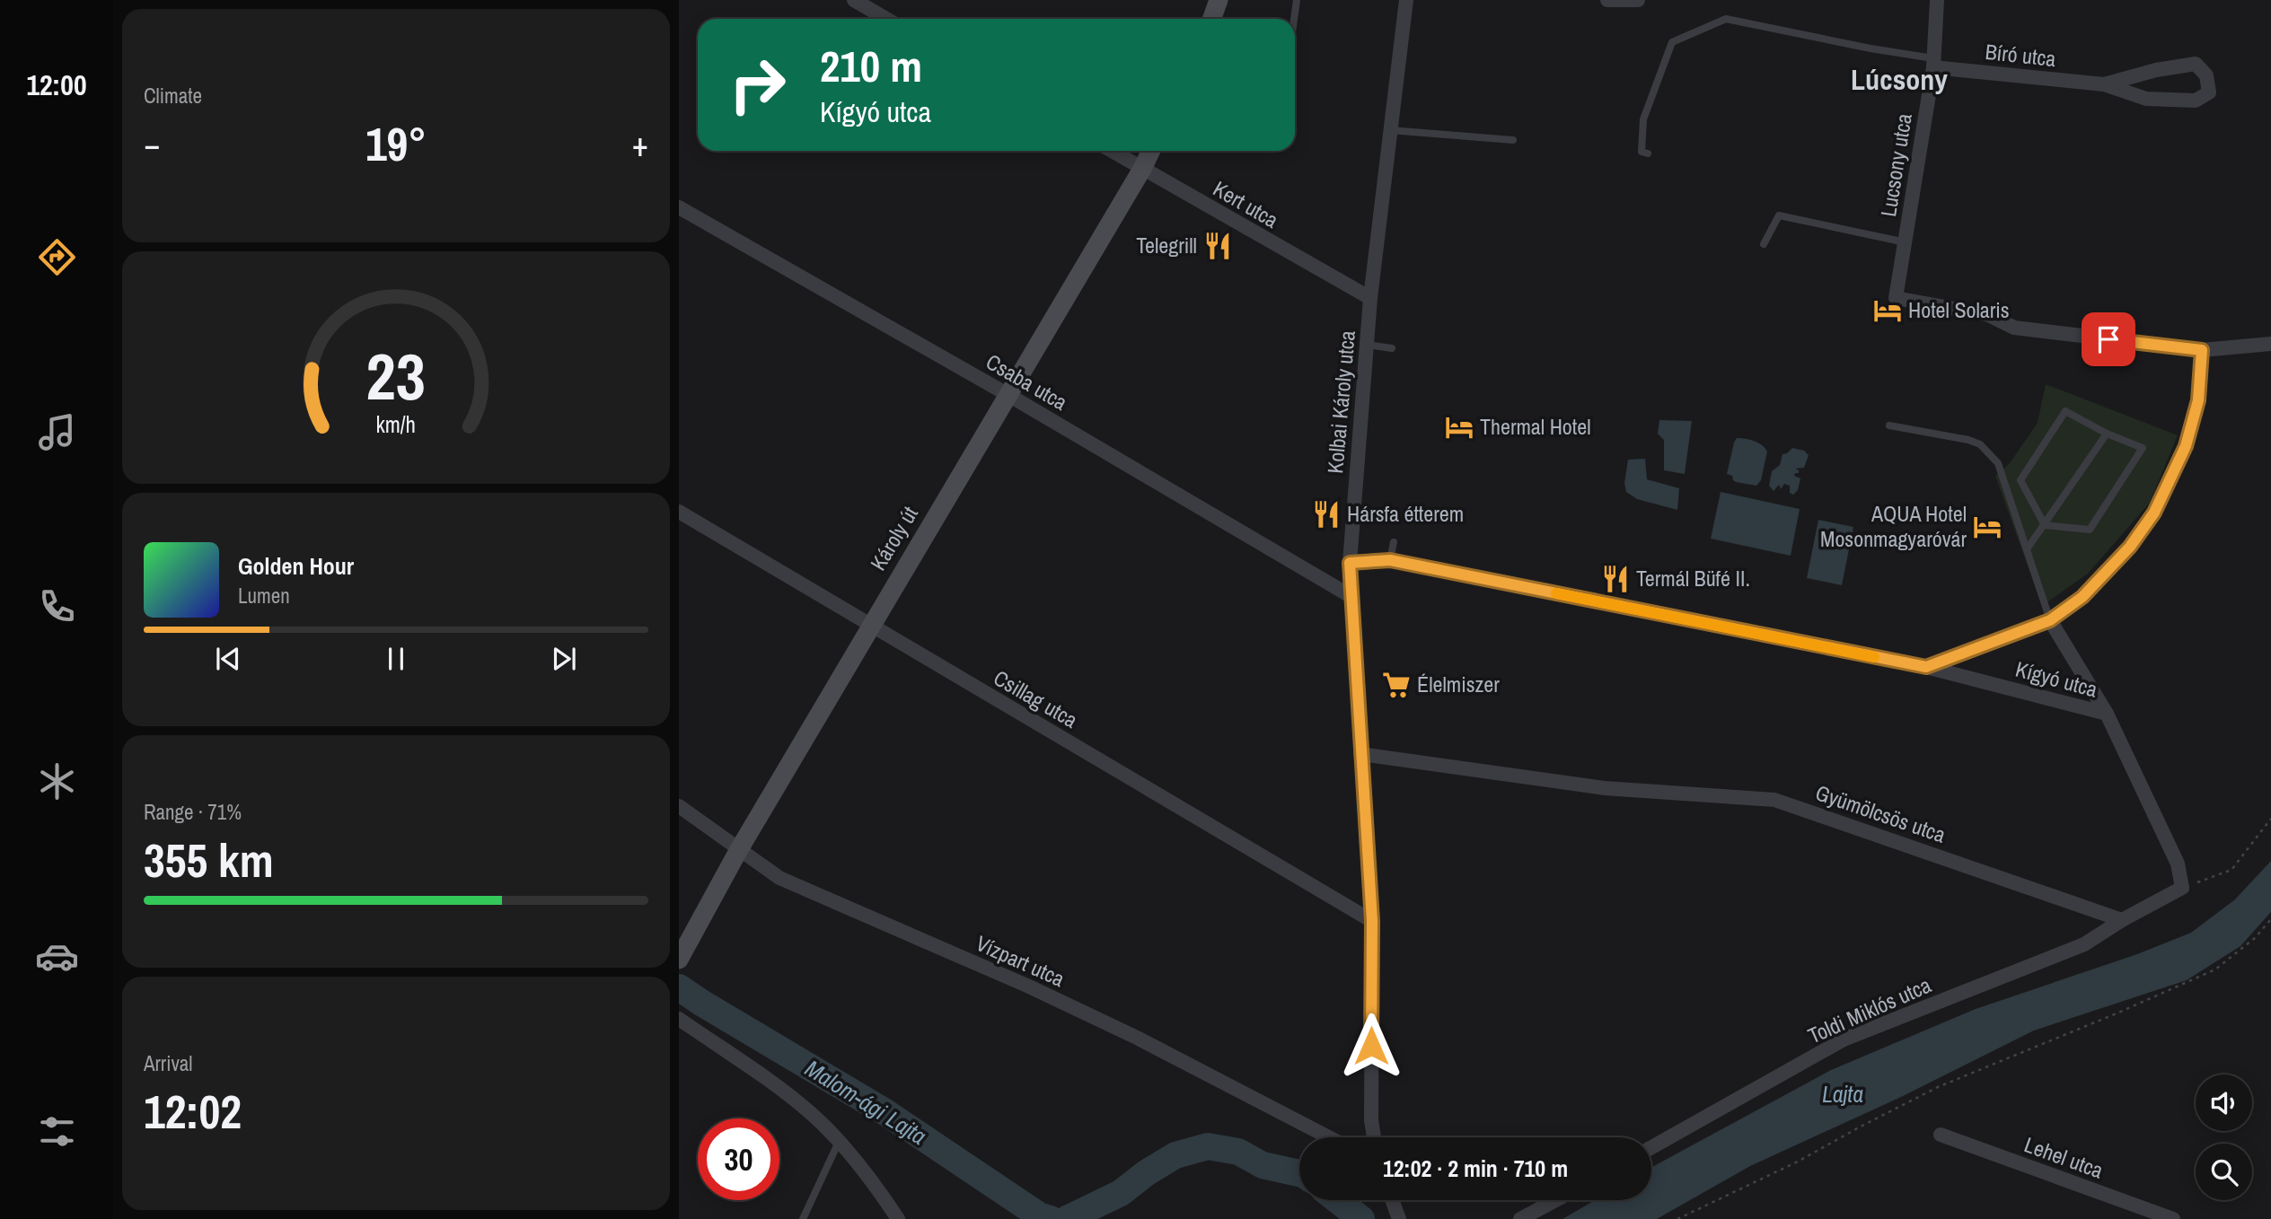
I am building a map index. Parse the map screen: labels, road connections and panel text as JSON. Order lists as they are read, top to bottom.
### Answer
{
  "streets": {
    "street": [
      "Bíró utca",
      "Lucsony utca",
      "Kert utca",
      "Csaba utca",
      "Kolbai Károly utca",
      "Károly út",
      "Kígyó utca",
      "Csillag utca",
      "Gyümölcsös utca",
      "Vízpart utca",
      "Toldi Miklós utca",
      "Lehel utca"
    ]
  },
  "crossings": [
    ["Bíró utca", "Lucsony utca"],
    ["Lucsony utca", "Kígyó utca"],
    ["Kert utca", "Kolbai Károly utca"],
    ["Kert utca", "Károly út"],
    ["Csaba utca", "Kolbai Károly utca"],
    ["Csaba utca", "Károly út"],
    ["Kolbai Károly utca", "Kígyó utca"],
    ["Kolbai Károly utca", "Csillag utca"],
    ["Kolbai Károly utca", "Gyümölcsös utca"],
    ["Károly út", "Csillag utca"],
    ["Károly út", "Vízpart utca"],
    ["Gyümölcsös utca", "Toldi Miklós utca"]
  ],
  "districts": ["Lúcsony"],
  "water": ["Lajta", "Malom-ági Lajta"],
  "places": {
    "restaurant": ["Telegrill", "Hársfa étterem", "Termál Büfé II."],
    "hotel": ["Hotel Solaris", "Thermal Hotel", "AQUA Hotel Mosonmagyaróvár"],
    "supermarket": ["Élelmiszer"]
  },
  "page": {
    "tabs": "12:00",
    "tile": [
      "Climate",
      ["Range · 71%", "355 km"],
      ["Arrival", "12:02"]
    ],
    "turn": ["210 m", "Kígyó utca"],
    "heat": ["−", "19°", "+"],
    "song": ["Golden Hour", "Lumen"],
    "limit": "30",
    "trip": "12:02 · 2 min · 710 m",
    "gauge": ["23", "km/h"]
  }
}
